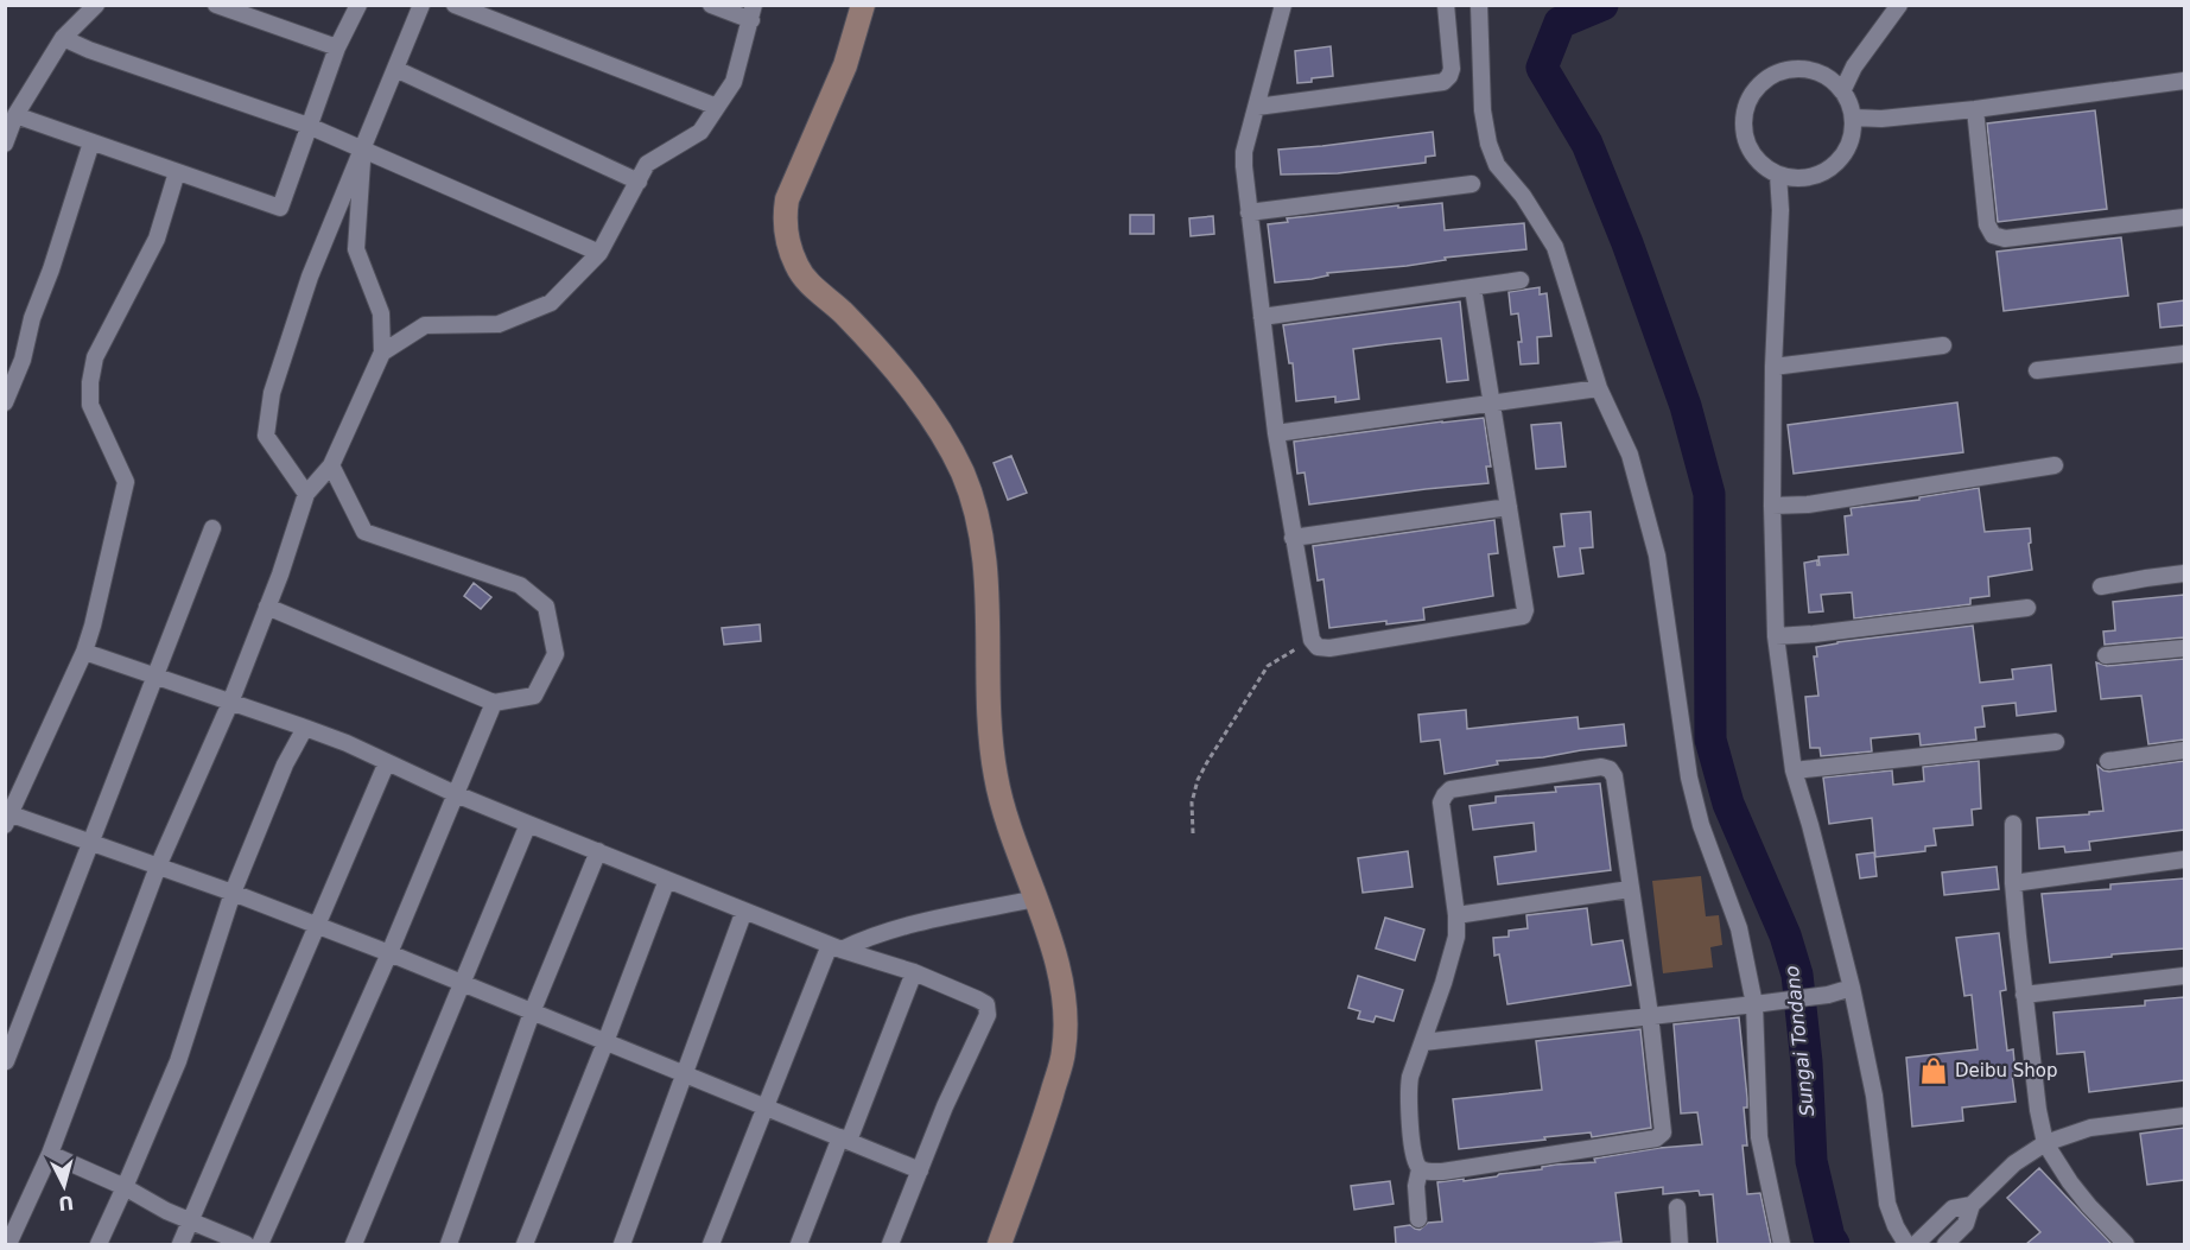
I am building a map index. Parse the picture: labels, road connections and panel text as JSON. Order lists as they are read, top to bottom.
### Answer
{
  "water": ["Sungai Tondano"],
  "places": {
    "shop": ["Deibu Shop"]
  },
  "north": "bottom"
}
